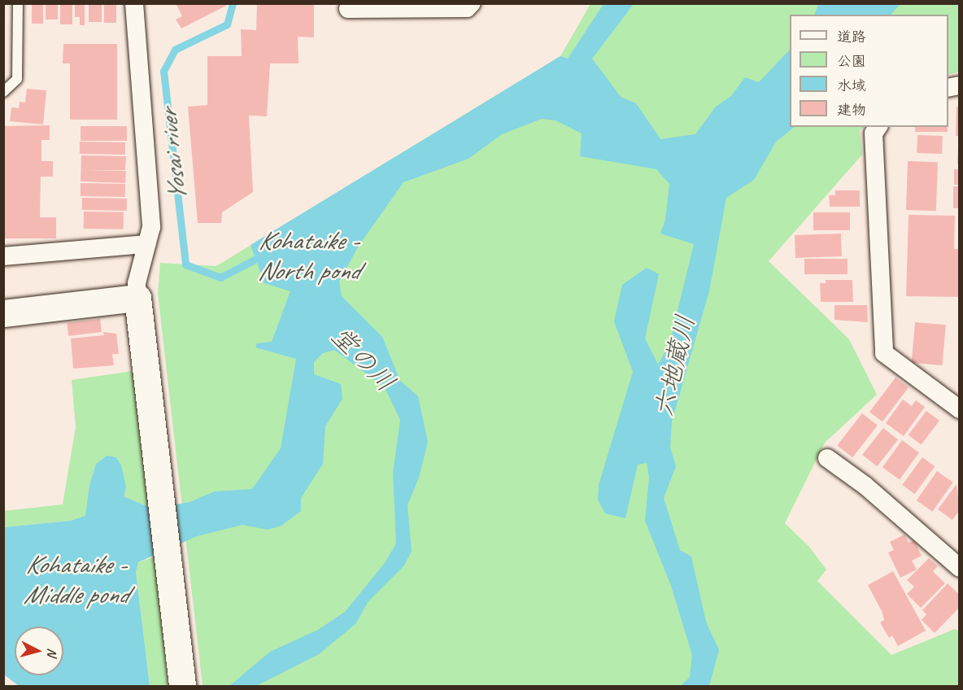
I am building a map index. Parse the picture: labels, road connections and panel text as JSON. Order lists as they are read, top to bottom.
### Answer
{
  "water": [
    "Yosai river",
    "Kohataike - North pond",
    "堂の川",
    "六地蔵川",
    "Kohataike - Middle pond"
  ],
  "legend": [
    "道路",
    "公園",
    "水域",
    "建物"
  ],
  "north": "right"
}
